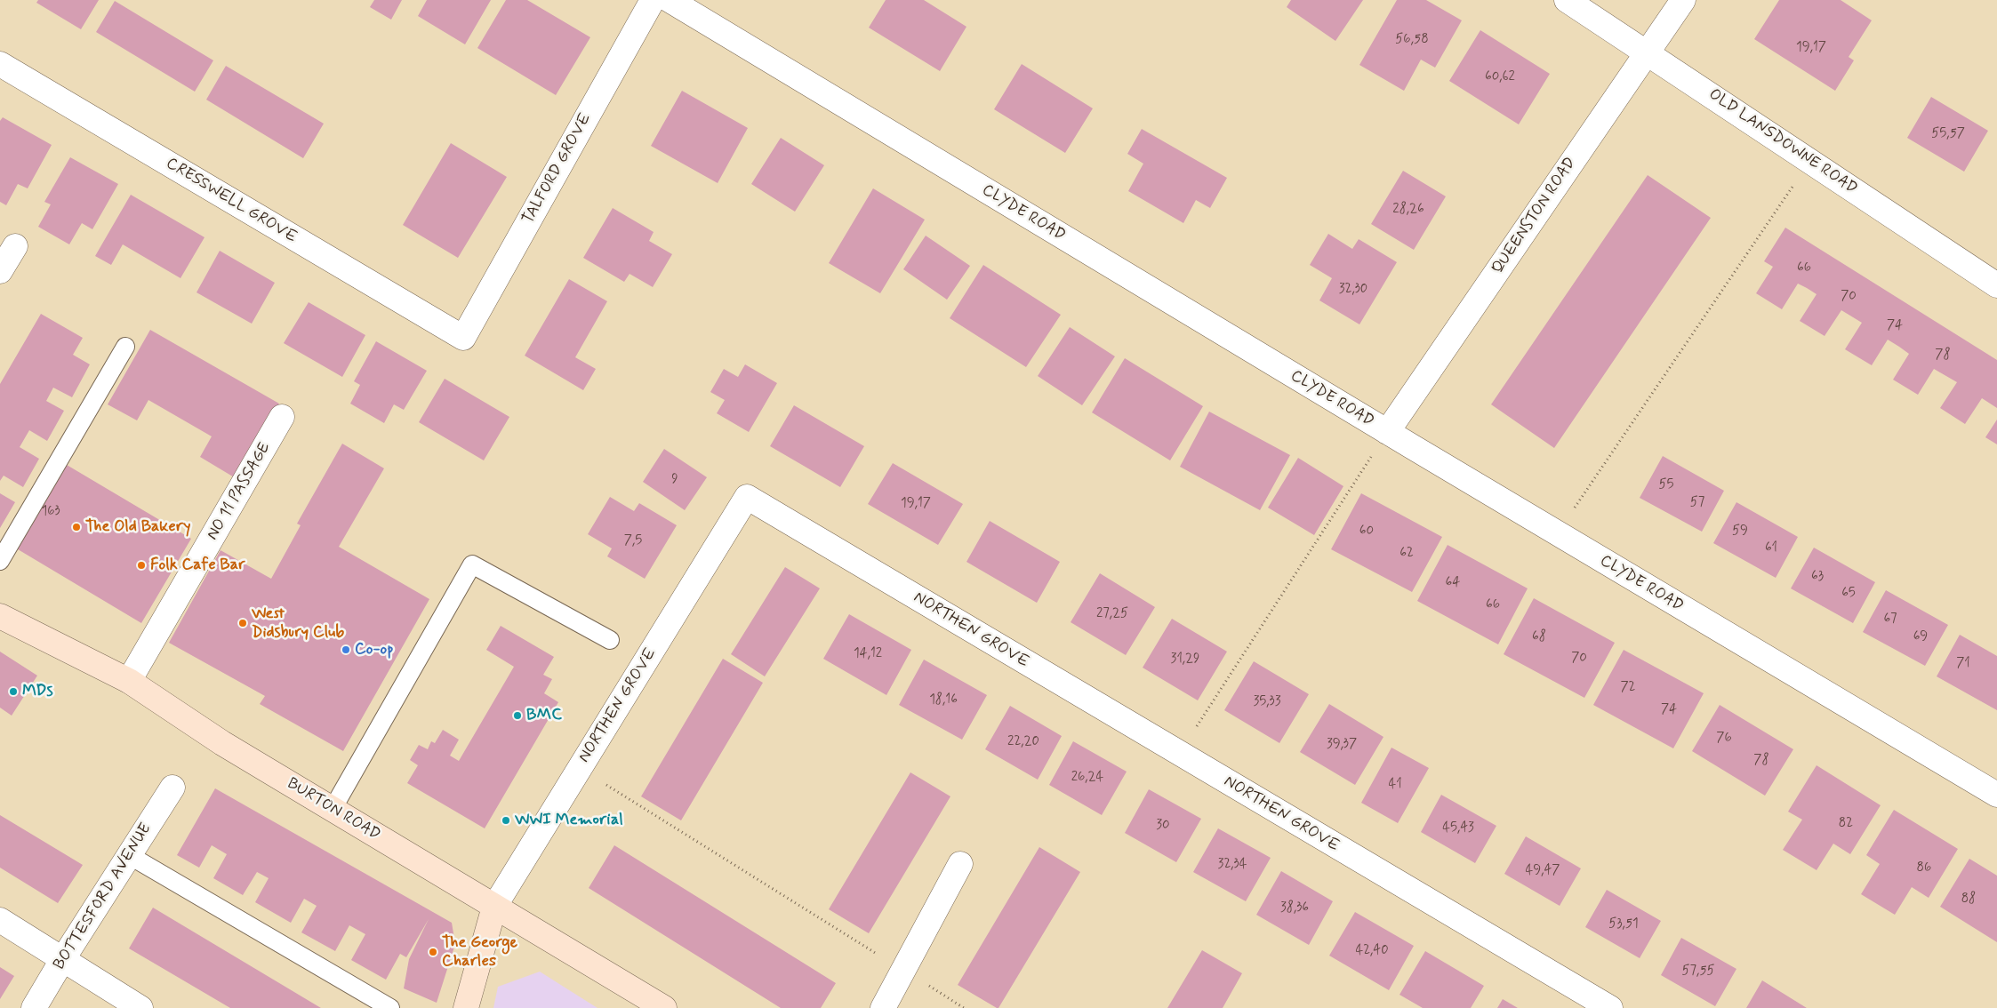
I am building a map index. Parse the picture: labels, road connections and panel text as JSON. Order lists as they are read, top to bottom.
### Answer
{
  "streets": {
    "street": [
      "OLD LANSDOWNE ROAD",
      "TALFORD GROVE",
      "CRESSWELL GROVE",
      "CLYDE ROAD",
      "QUEENSTON ROAD",
      "NO 11 PASSAGE",
      "NORTHEN GROVE",
      "BURTON ROAD",
      "BOTTESFORD AVENUE"
    ]
  },
  "crossings": [
    ["OLD LANSDOWNE ROAD", "QUEENSTON ROAD"],
    ["TALFORD GROVE", "CRESSWELL GROVE"],
    ["CLYDE ROAD", "QUEENSTON ROAD"],
    ["NO 11 PASSAGE", "BURTON ROAD"],
    ["NORTHEN GROVE", "BURTON ROAD"]
  ],
  "places": [
    "The Old Bakery",
    "Folk Cafe Bar",
    "West Didsbury Club",
    "Co-op",
    "MDs",
    "BMC",
    "WWI Memorial",
    "The George Charles"
  ],
  "house_numbers": [
    "56,58",
    "19,17",
    "60,62",
    "55,57",
    "28,26",
    "66",
    "32,30",
    "70",
    "74",
    "78",
    "9",
    "55",
    "57",
    "19,17",
    "163",
    "60",
    "59",
    "7,5",
    "61",
    "62",
    "63",
    "64",
    "65",
    "66",
    "27,25",
    "67",
    "68",
    "69",
    "14,12",
    "70",
    "31,29",
    "71",
    "72",
    "18,16",
    "35,33",
    "74",
    "76",
    "22,20",
    "39,37",
    "78",
    "26,24",
    "41",
    "82",
    "30",
    "45,43",
    "32,34",
    "86",
    "49,47",
    "88",
    "38,36",
    "53,51",
    "42,40",
    "57,55"
  ]
}
